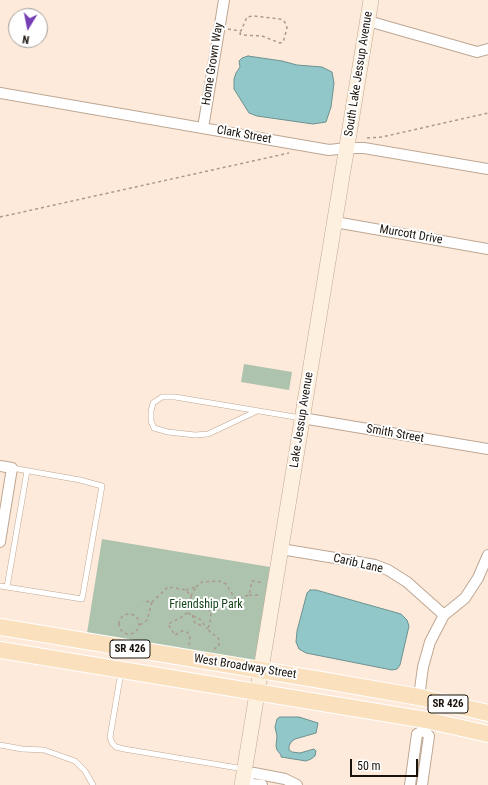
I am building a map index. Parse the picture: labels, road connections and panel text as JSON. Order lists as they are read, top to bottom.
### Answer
{
  "streets": {
    "main road": ["SR 426", "West Broadway Street"],
    "street": [
      "Home Grown Way",
      "South Lake Jessup Avenue",
      "Clark Street",
      "Murcott Drive",
      "Lake Jessup Avenue",
      "Smith Street",
      "Carib Lane"
    ]
  },
  "crossings": [
    ["Home Grown Way", "Clark Street"],
    ["South Lake Jessup Avenue", "Clark Street"],
    ["South Lake Jessup Avenue", "Lake Jessup Avenue"],
    ["Clark Street", "Lake Jessup Avenue"],
    ["Murcott Drive", "Lake Jessup Avenue"],
    ["Lake Jessup Avenue", "Smith Street"],
    ["Lake Jessup Avenue", "Carib Lane"],
    ["Lake Jessup Avenue", "West Broadway Street"]
  ],
  "parks": ["Friendship Park"],
  "scale_bar": "50 m",
  "north": "bottom"
}
